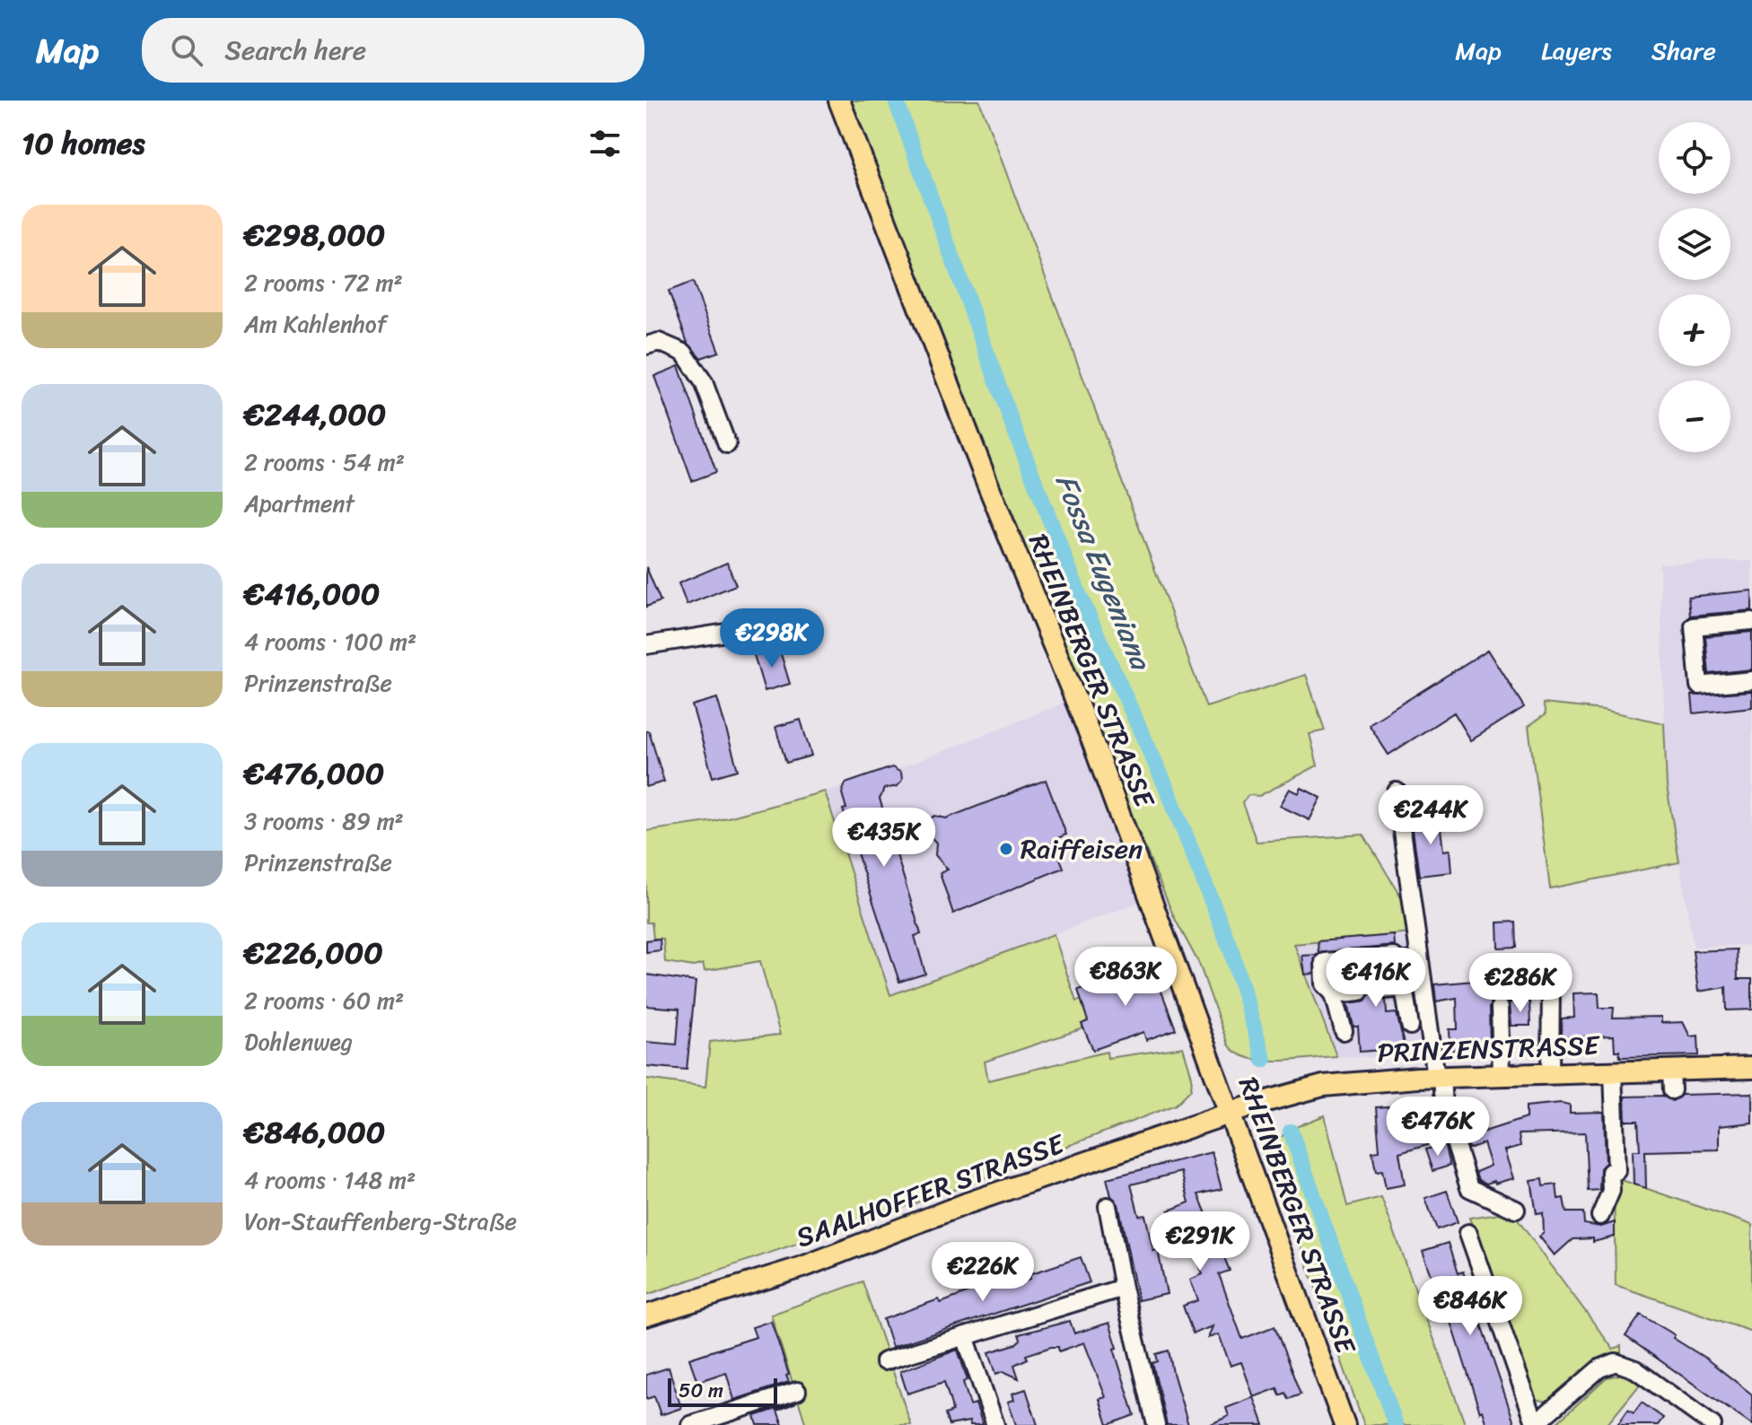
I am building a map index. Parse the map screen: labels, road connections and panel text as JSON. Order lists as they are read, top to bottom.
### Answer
{
  "streets": {
    "main road": ["RHEINBERGER STRASSE", "PRINZENSTRASSE", "SAALHOFFER STRASSE"]
  },
  "crossings": [
    ["RHEINBERGER STRASSE", "PRINZENSTRASSE"],
    ["RHEINBERGER STRASSE", "SAALHOFFER STRASSE"],
    ["PRINZENSTRASSE", "SAALHOFFER STRASSE"]
  ],
  "water": ["Fossa Eugeniana"],
  "places": ["Raiffeisen"],
  "scale_bar": "50 m",
  "page": {
    "header": "Map",
    "search": "Search here",
    "nav": ["Map", "Layers", "Share"],
    "heading": "10 homes",
    "map_buttons": ["+", "−"],
    "list": [
      {
        "name": "€298,000",
        "note": "2 rooms · 72 m² · Am Kahlenhof"
      },
      {
        "name": "€244,000",
        "note": "2 rooms · 54 m² · Apartment"
      },
      {
        "name": "€416,000",
        "note": "4 rooms · 100 m² · Prinzenstraße"
      },
      {
        "name": "€476,000",
        "note": "3 rooms · 89 m² · Prinzenstraße"
      },
      {
        "name": "€226,000",
        "note": "2 rooms · 60 m² · Dohlenweg"
      },
      {
        "name": "€846,000",
        "note": "4 rooms · 148 m² · Von-Stauffenberg-Straße"
      }
    ],
    "price": [
      "€298K",
      "€244K",
      "€435K",
      "€863K",
      "€416K",
      "€286K",
      "€476K",
      "€291K",
      "€226K",
      "€846K"
    ],
    "scale": "50 m"
  }
}
